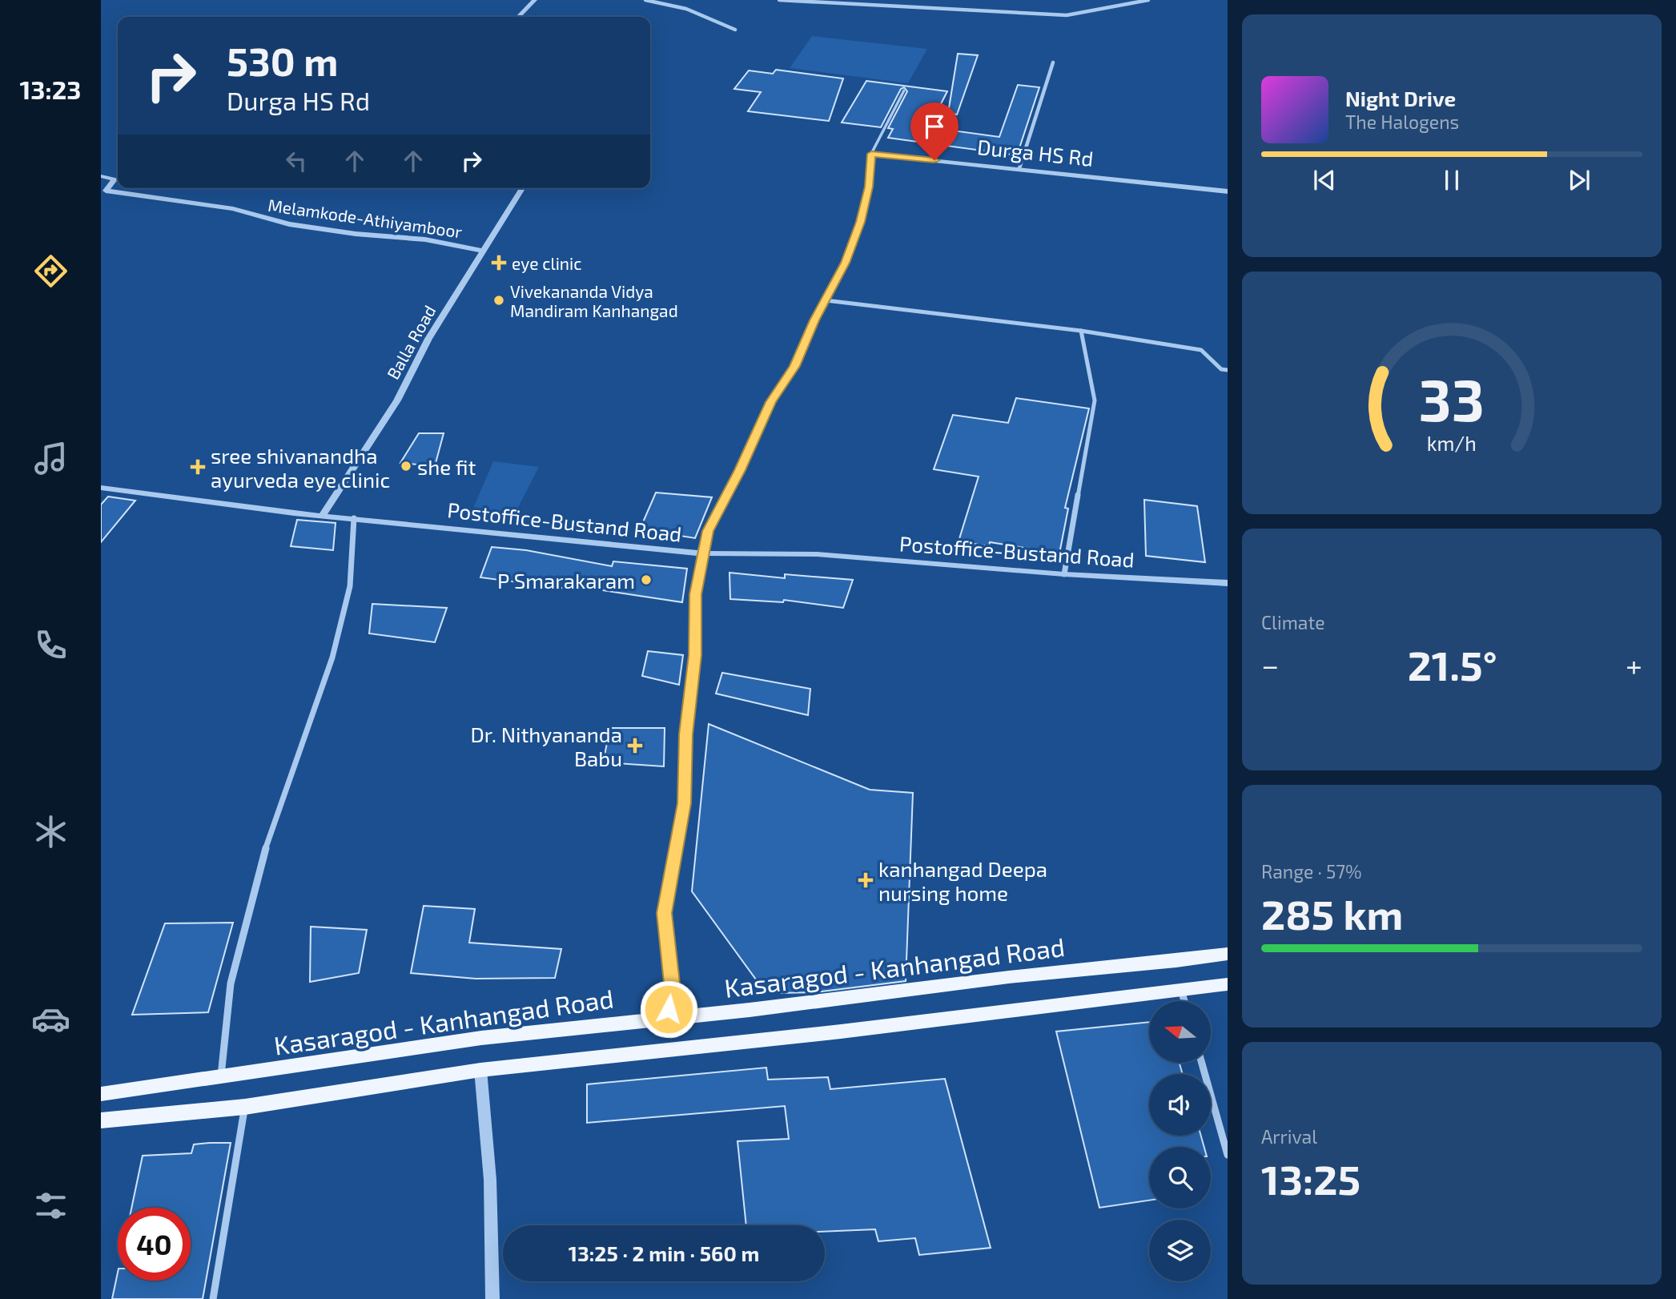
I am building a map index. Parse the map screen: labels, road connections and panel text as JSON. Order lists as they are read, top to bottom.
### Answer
{
  "streets": {
    "main road": ["Kasaragod - Kanhangad Road"],
    "street": [
      "Durga HS Rd",
      "Melamkode-Athiyamboor",
      "Balla Road",
      "Postoffice-Bustand Road"
    ]
  },
  "crossings": [
    ["Melamkode-Athiyamboor", "Balla Road"],
    ["Balla Road", "Postoffice-Bustand Road"]
  ],
  "places": {
    "health": [
      "eye clinic",
      "sree shivanandha ayurveda eye clinic",
      "Dr. Nithyananda Babu",
      "kanhangad Deepa nursing home"
    ],
    "other": ["Vivekananda Vidya Mandiram Kanhangad", "she fit", "P Smarakaram"]
  },
  "north": "left",
  "page": {
    "tabs": "13:23",
    "turn": ["530 m", "Durga HS Rd"],
    "song": ["Night Drive", "The Halogens"],
    "tile": [
      "Climate",
      ["Range · 57%", "285 km"],
      ["Arrival", "13:25"]
    ],
    "heat": ["−", "21.5°", "+"],
    "limit": "40",
    "trip": "13:25 · 2 min · 560 m",
    "gauge": ["33", "km/h"]
  }
}
